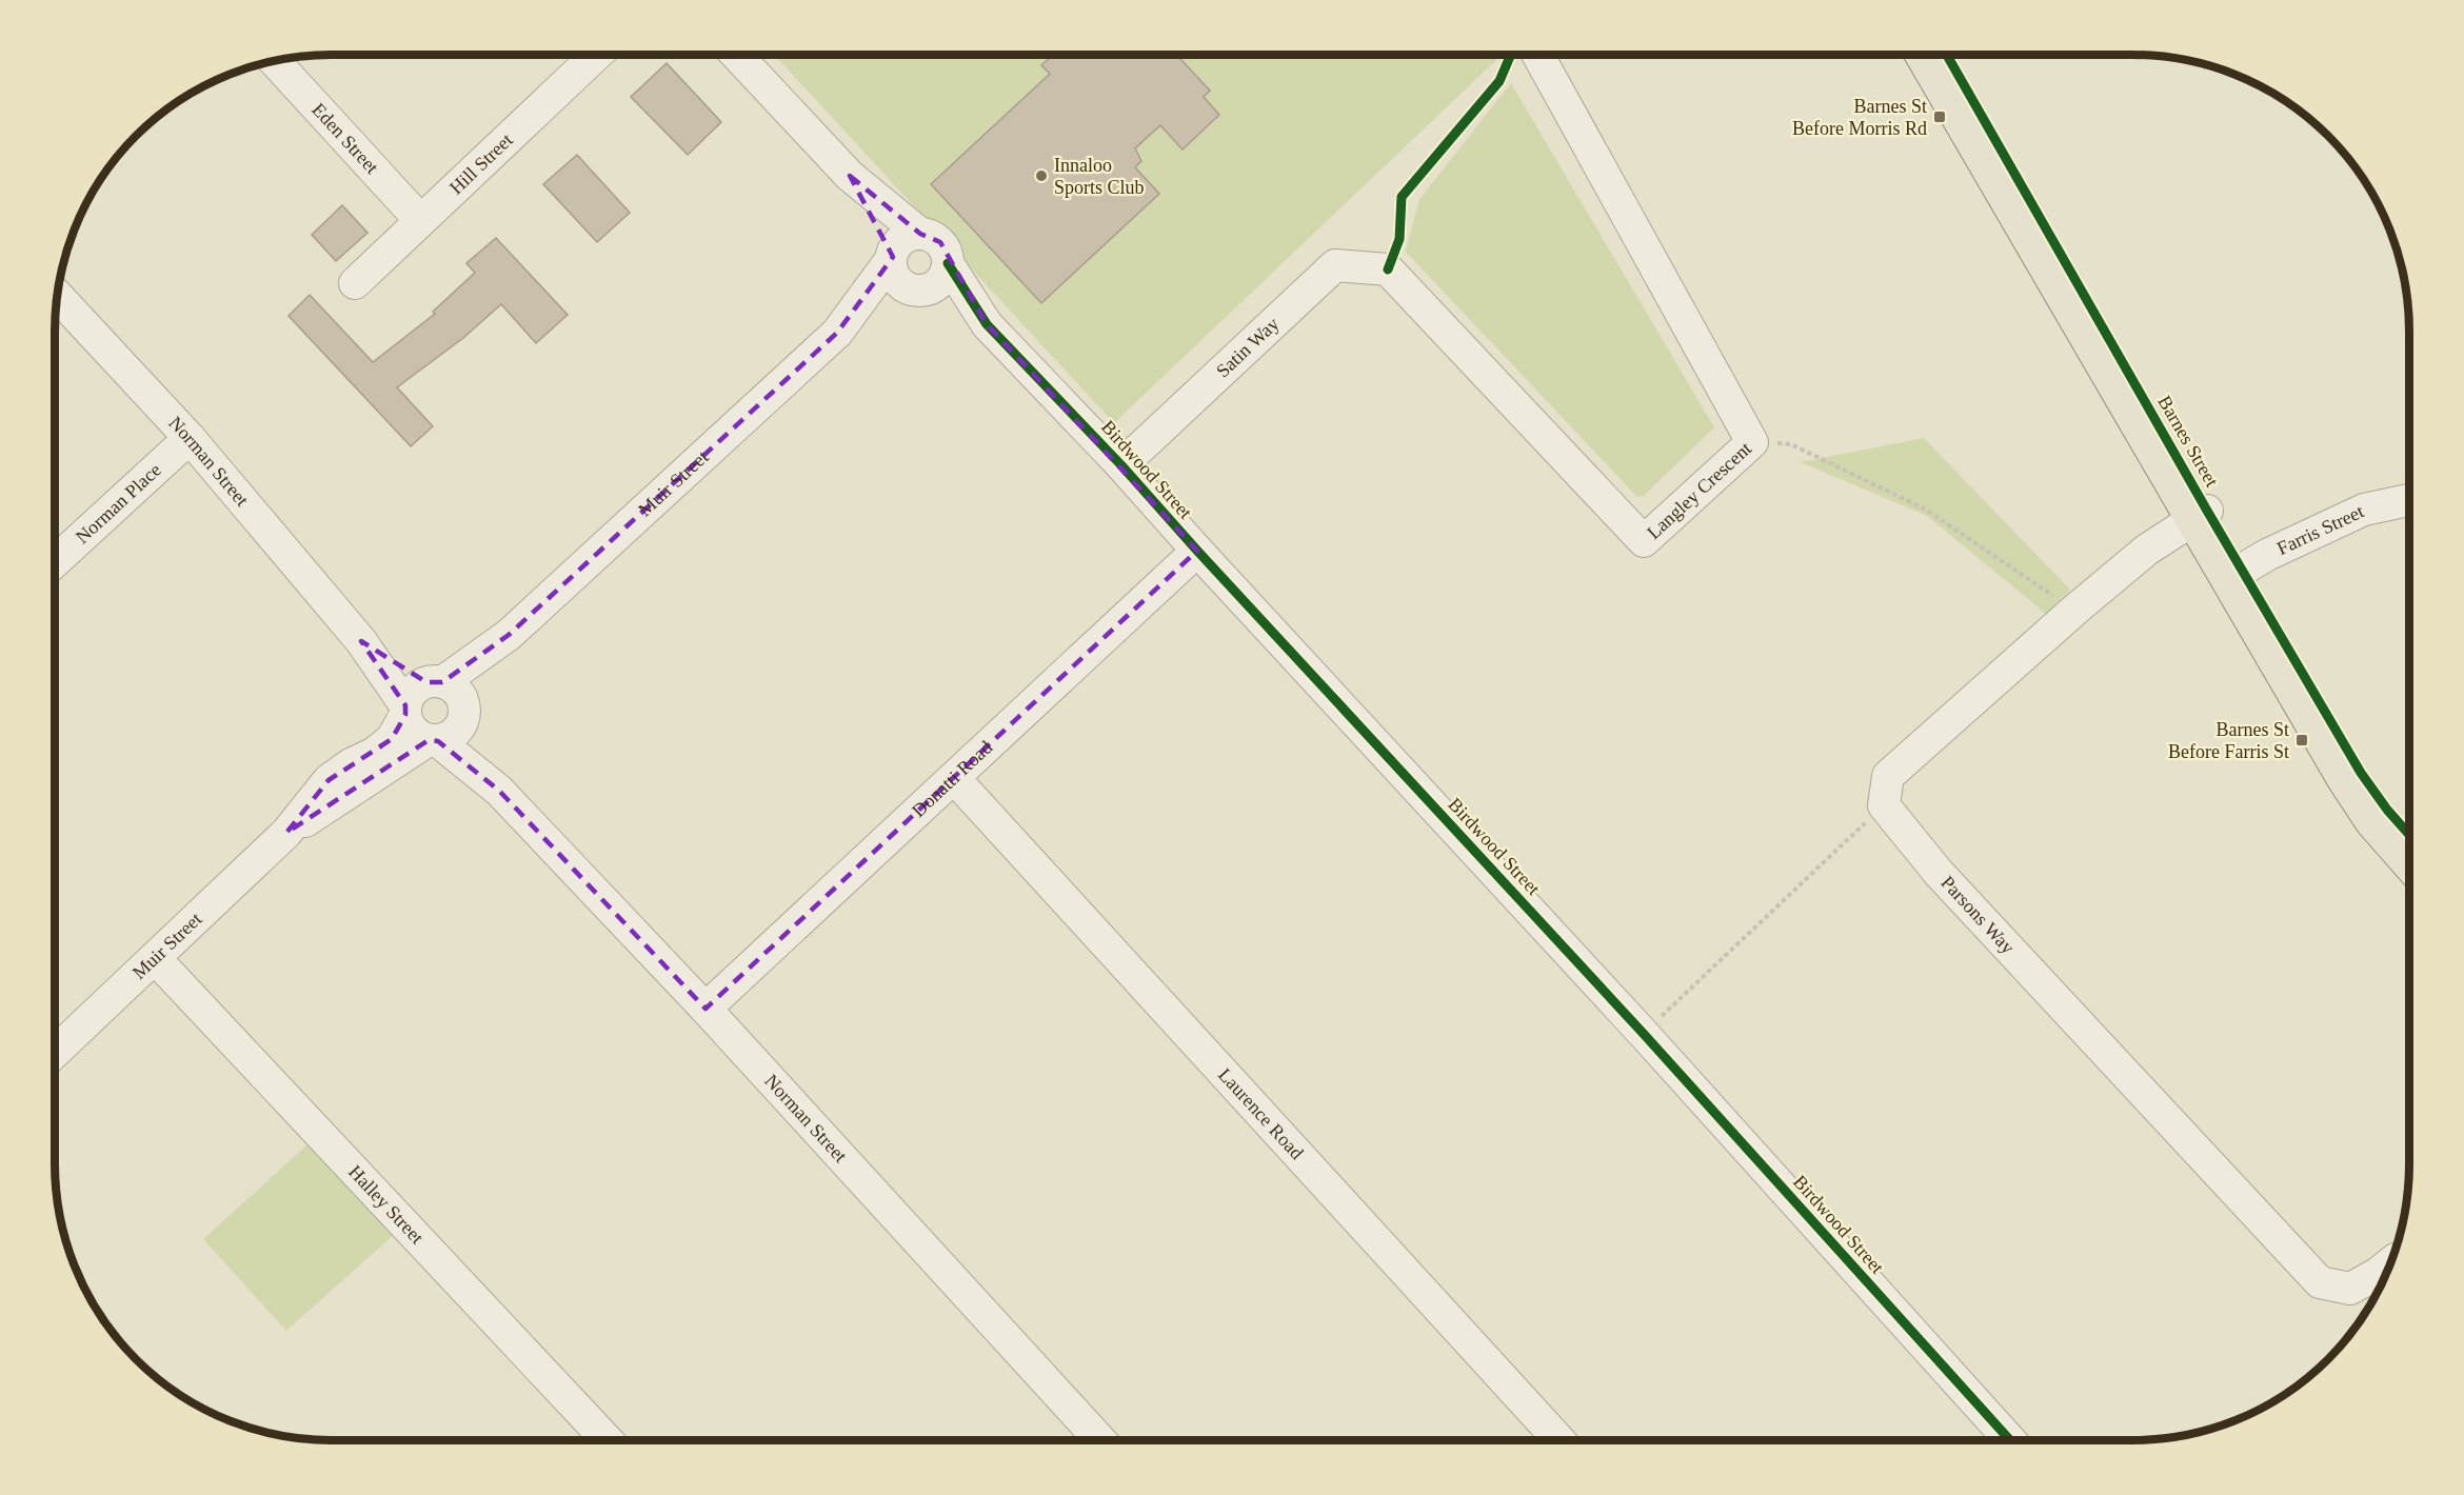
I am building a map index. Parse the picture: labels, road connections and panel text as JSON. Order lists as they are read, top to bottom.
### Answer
{
  "streets": {
    "main road": ["Barnes Street"],
    "street": [
      "Eden Street",
      "Hill Street",
      "Satin Way",
      "Norman Street",
      "Birdwood Street",
      "Muir Street",
      "Langley Crescent",
      "Norman Place",
      "Farris Street",
      "Donatti Road",
      "Parsons Way",
      "Laurence Road",
      "Halley Street"
    ]
  },
  "crossings": [
    ["Eden Street", "Hill Street"],
    ["Satin Way", "Birdwood Street"],
    ["Satin Way", "Langley Crescent"],
    ["Barnes Street", "Farris Street"],
    ["Norman Street", "Muir Street"],
    ["Norman Street", "Norman Place"],
    ["Norman Street", "Donatti Road"],
    ["Birdwood Street", "Muir Street"],
    ["Birdwood Street", "Donatti Road"],
    ["Muir Street", "Halley Street"],
    ["Donatti Road", "Laurence Road"]
  ],
  "places": {
    "transit": ["Barnes St Before Morris Rd", "Barnes St Before Farris St"],
    "other": ["Innaloo Sports Club"]
  }
}
